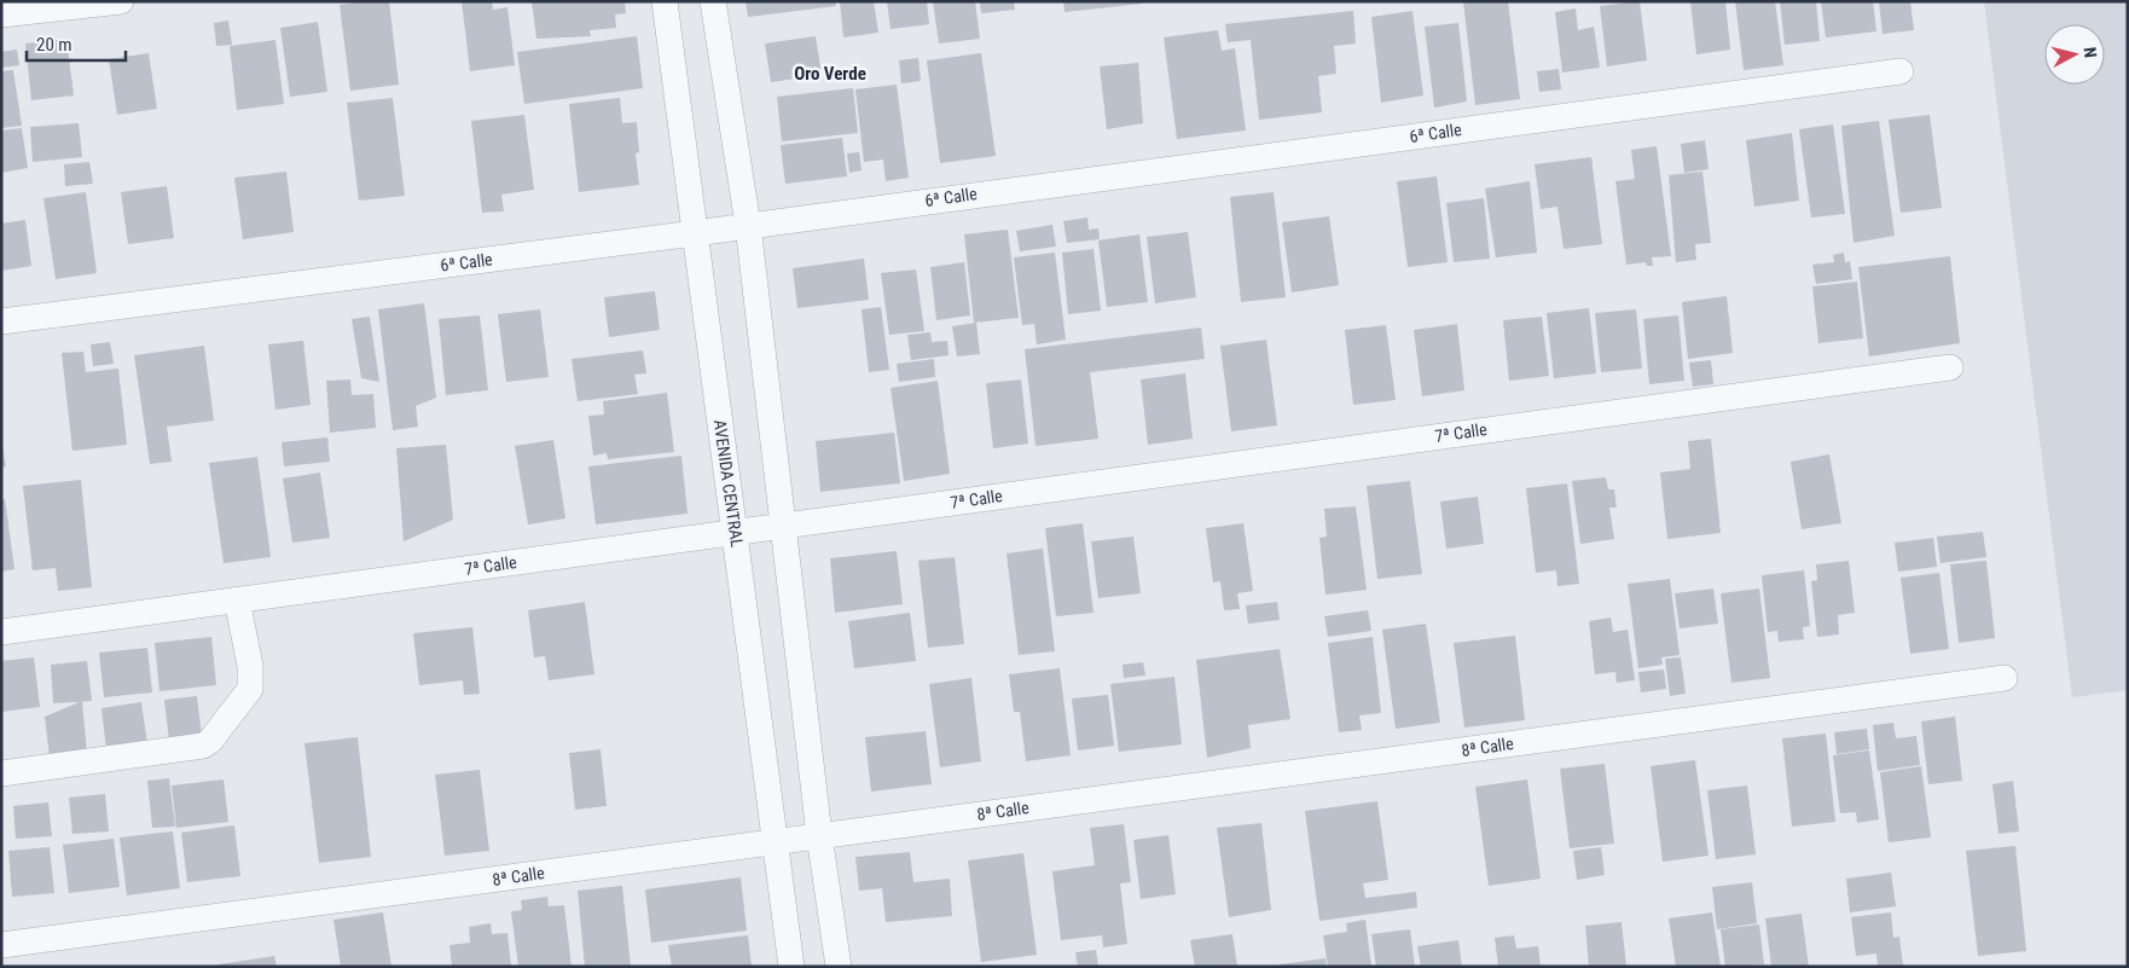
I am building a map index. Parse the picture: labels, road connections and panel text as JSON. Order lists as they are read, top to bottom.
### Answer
{
  "streets": {
    "street": [
      "6ª Calle",
      "7ª Calle",
      "AVENIDA CENTRAL",
      "8ª Calle"
    ]
  },
  "crossings": [
    ["6ª Calle", "AVENIDA CENTRAL"],
    ["7ª Calle", "AVENIDA CENTRAL"],
    ["AVENIDA CENTRAL", "8ª Calle"]
  ],
  "districts": ["Oro Verde"],
  "scale_bar": "20 m",
  "north": "right"
}
